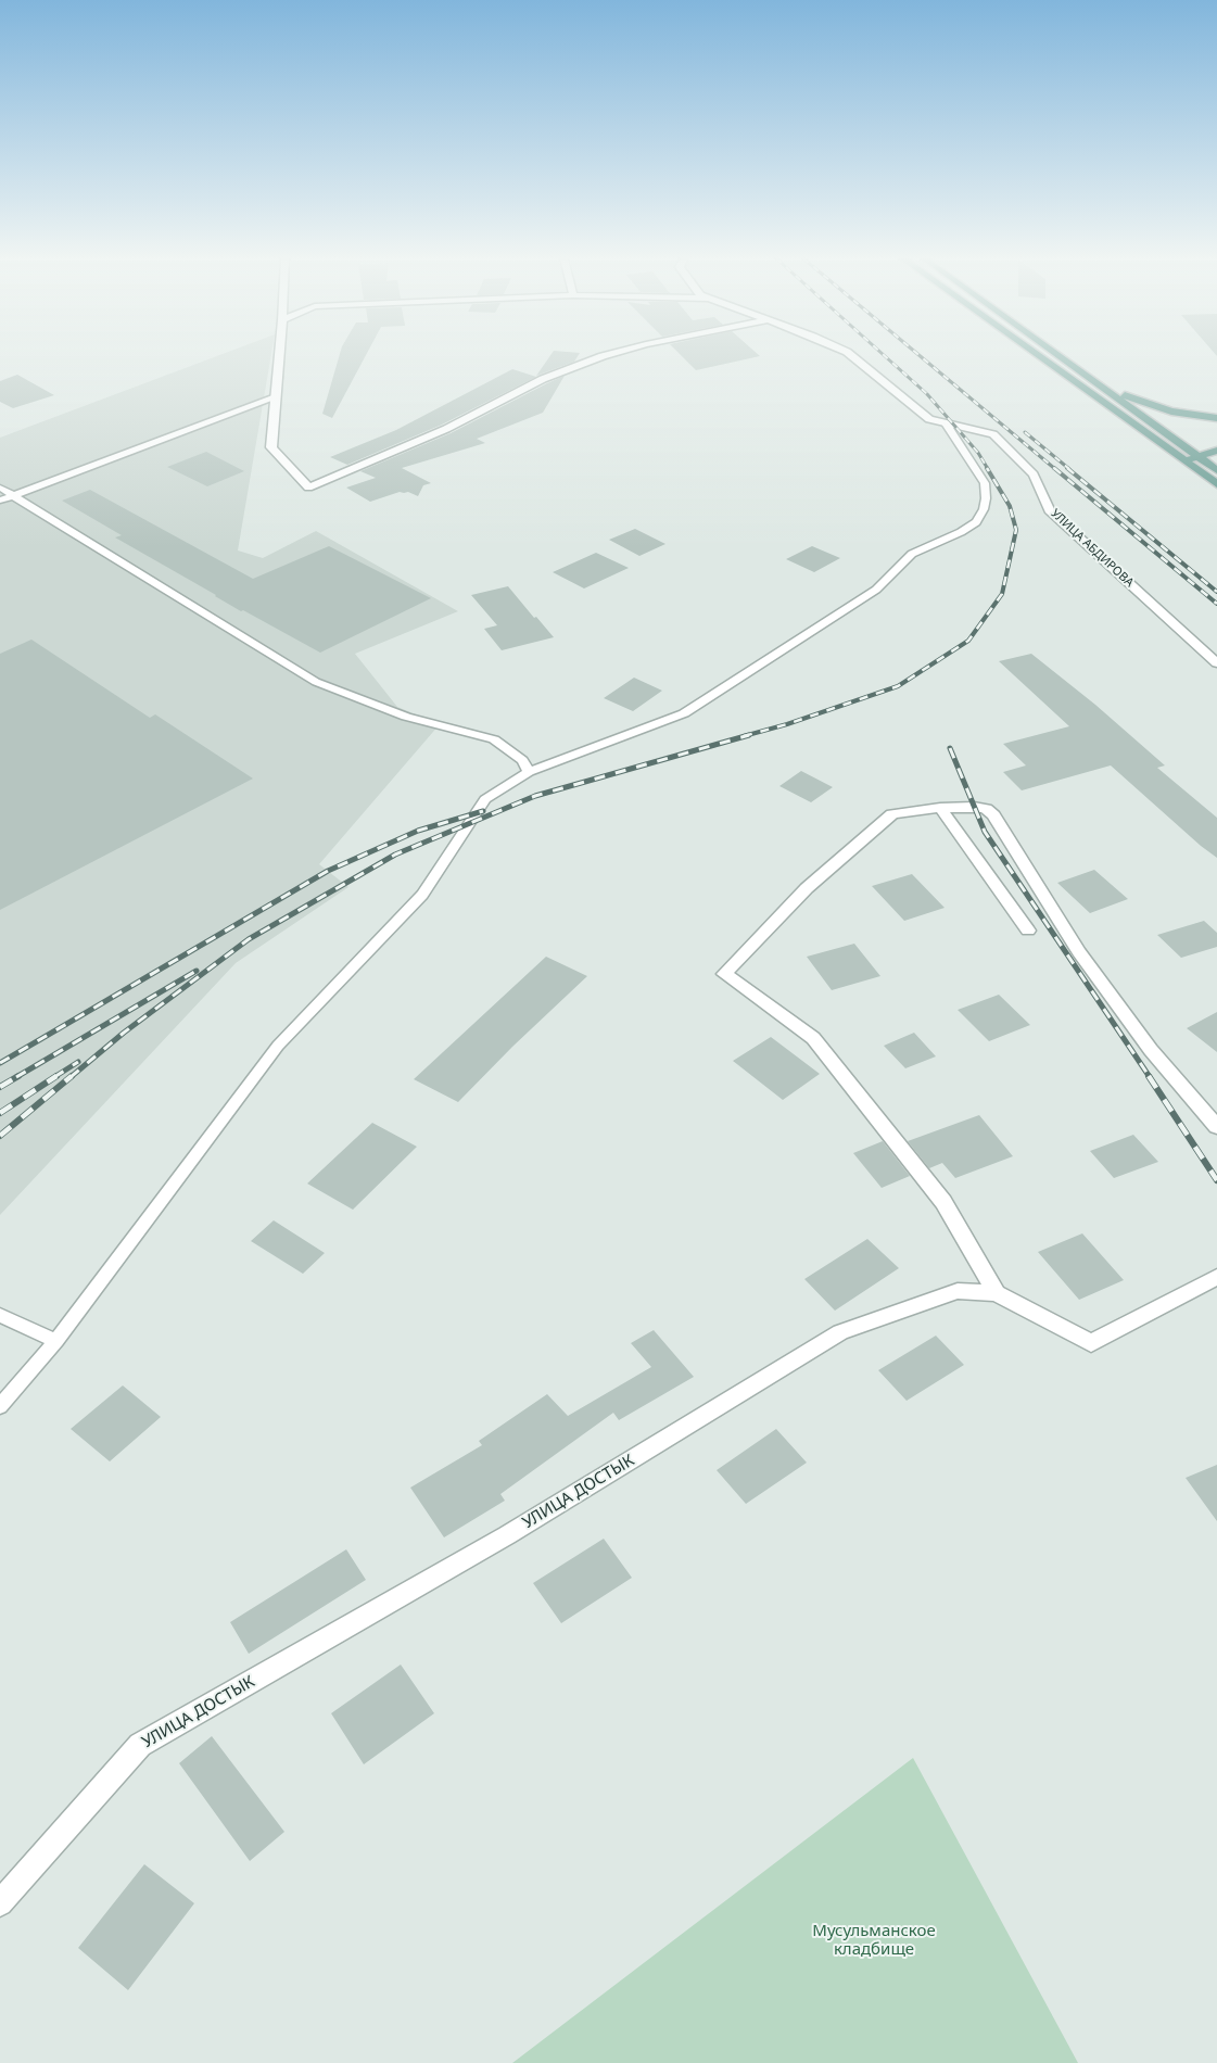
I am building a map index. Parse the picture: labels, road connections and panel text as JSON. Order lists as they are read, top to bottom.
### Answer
{
  "streets": {
    "street": ["УЛИЦА АБДИРОВА", "УЛИЦА ДОСТЫК"]
  },
  "parks": ["Мусульманское кладбище"]
}
